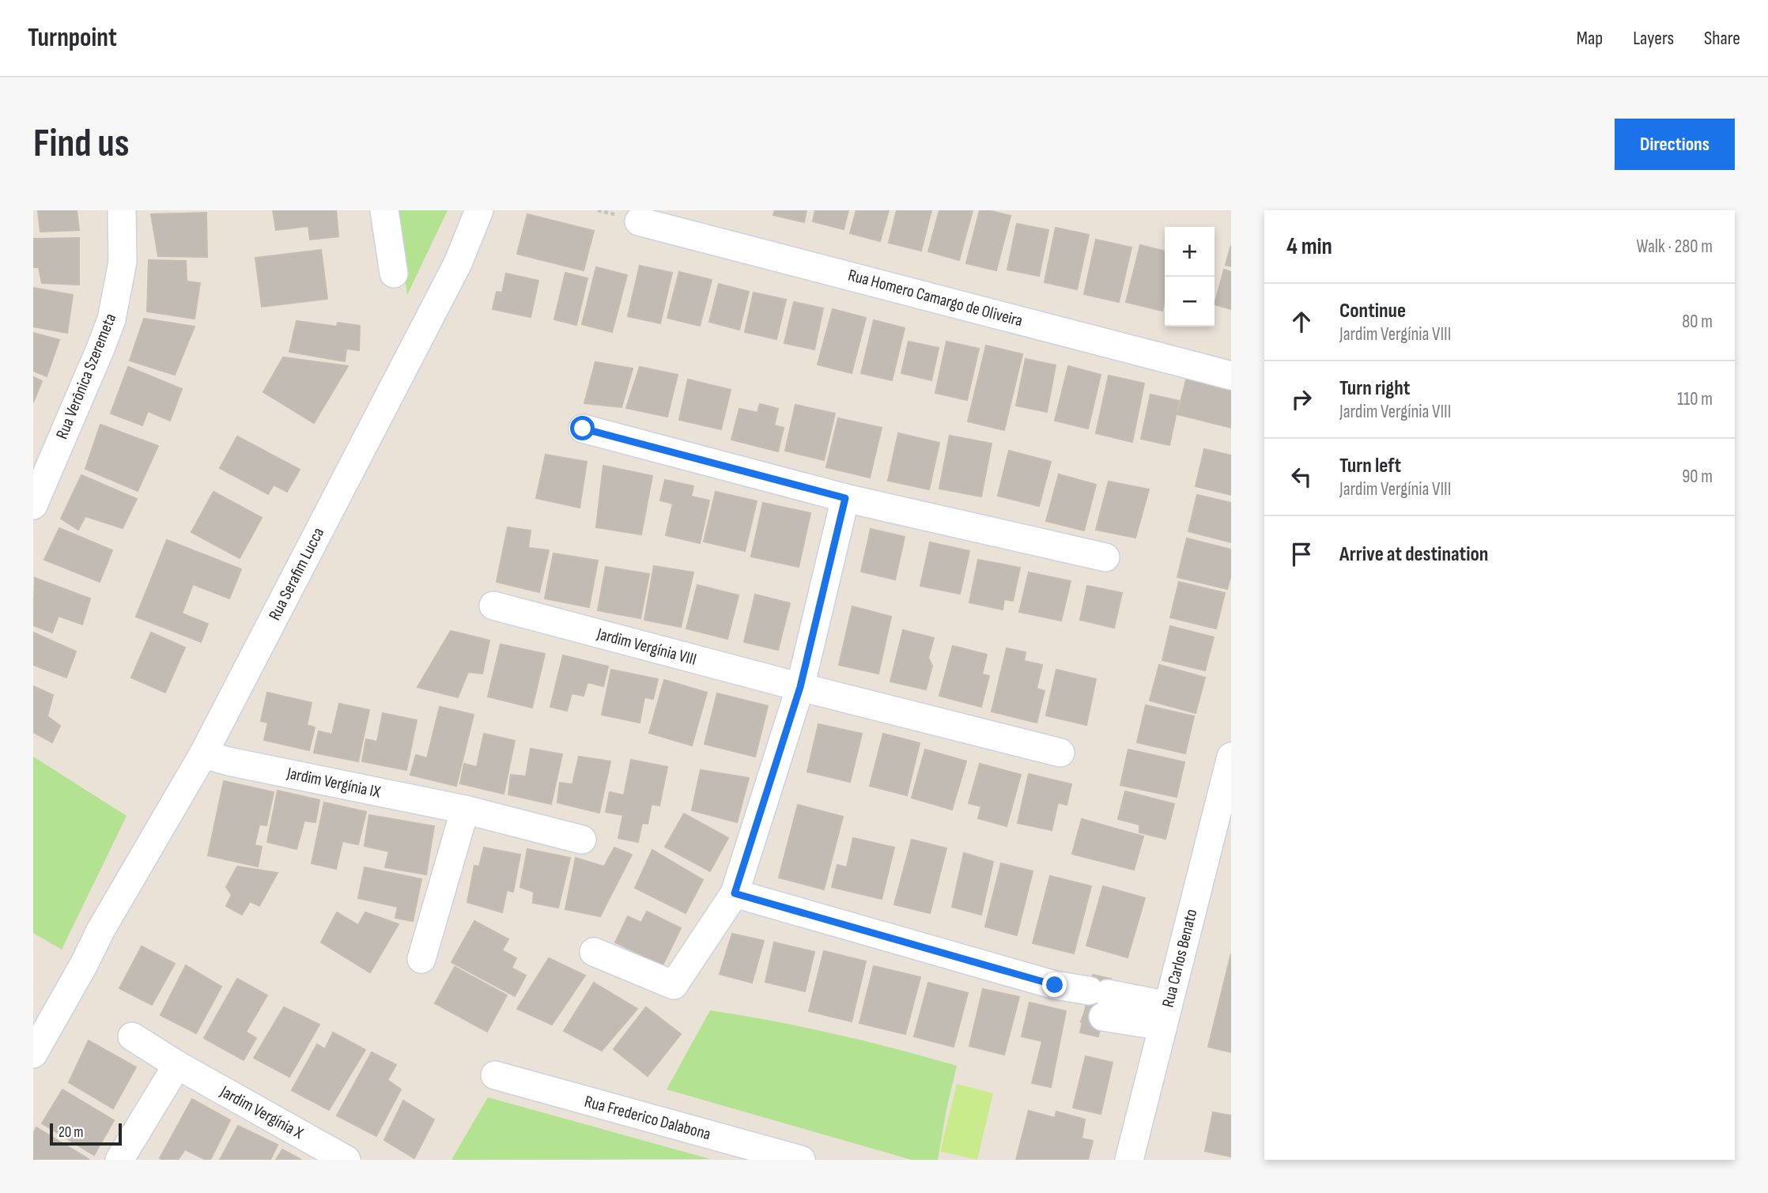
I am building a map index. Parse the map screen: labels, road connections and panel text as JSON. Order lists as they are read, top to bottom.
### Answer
{
  "streets": {
    "street": [
      "Rua Homero Camargo de Oliveira",
      "Rua Verônica Szeremeta",
      "Rua Serafim Lucca",
      "Jardim Vergínia VIII",
      "Jardim Vergínia IX",
      "Rua Carlos Benato",
      "Jardim Vergínia X",
      "Rua Frederico Dalabona"
    ]
  },
  "crossings": [
    ["Rua Serafim Lucca", "Jardim Vergínia IX"]
  ],
  "scale_bar": "20 m",
  "page": {
    "header": "Turnpoint",
    "nav": ["Map", "Layers", "Share"],
    "buttons": "Directions",
    "title": "Find us",
    "heading": ["4 min", "Walk · 280 m"],
    "map_buttons": ["+", "−"],
    "list": [
      ["Continue", "Jardim Vergínia VIII", "80 m"],
      ["Turn right", "Jardim Vergínia VIII", "110 m"],
      ["Turn left", "Jardim Vergínia VIII", "90 m"],
      "Arrive at destination"
    ],
    "scale": "20 m"
  }
}
